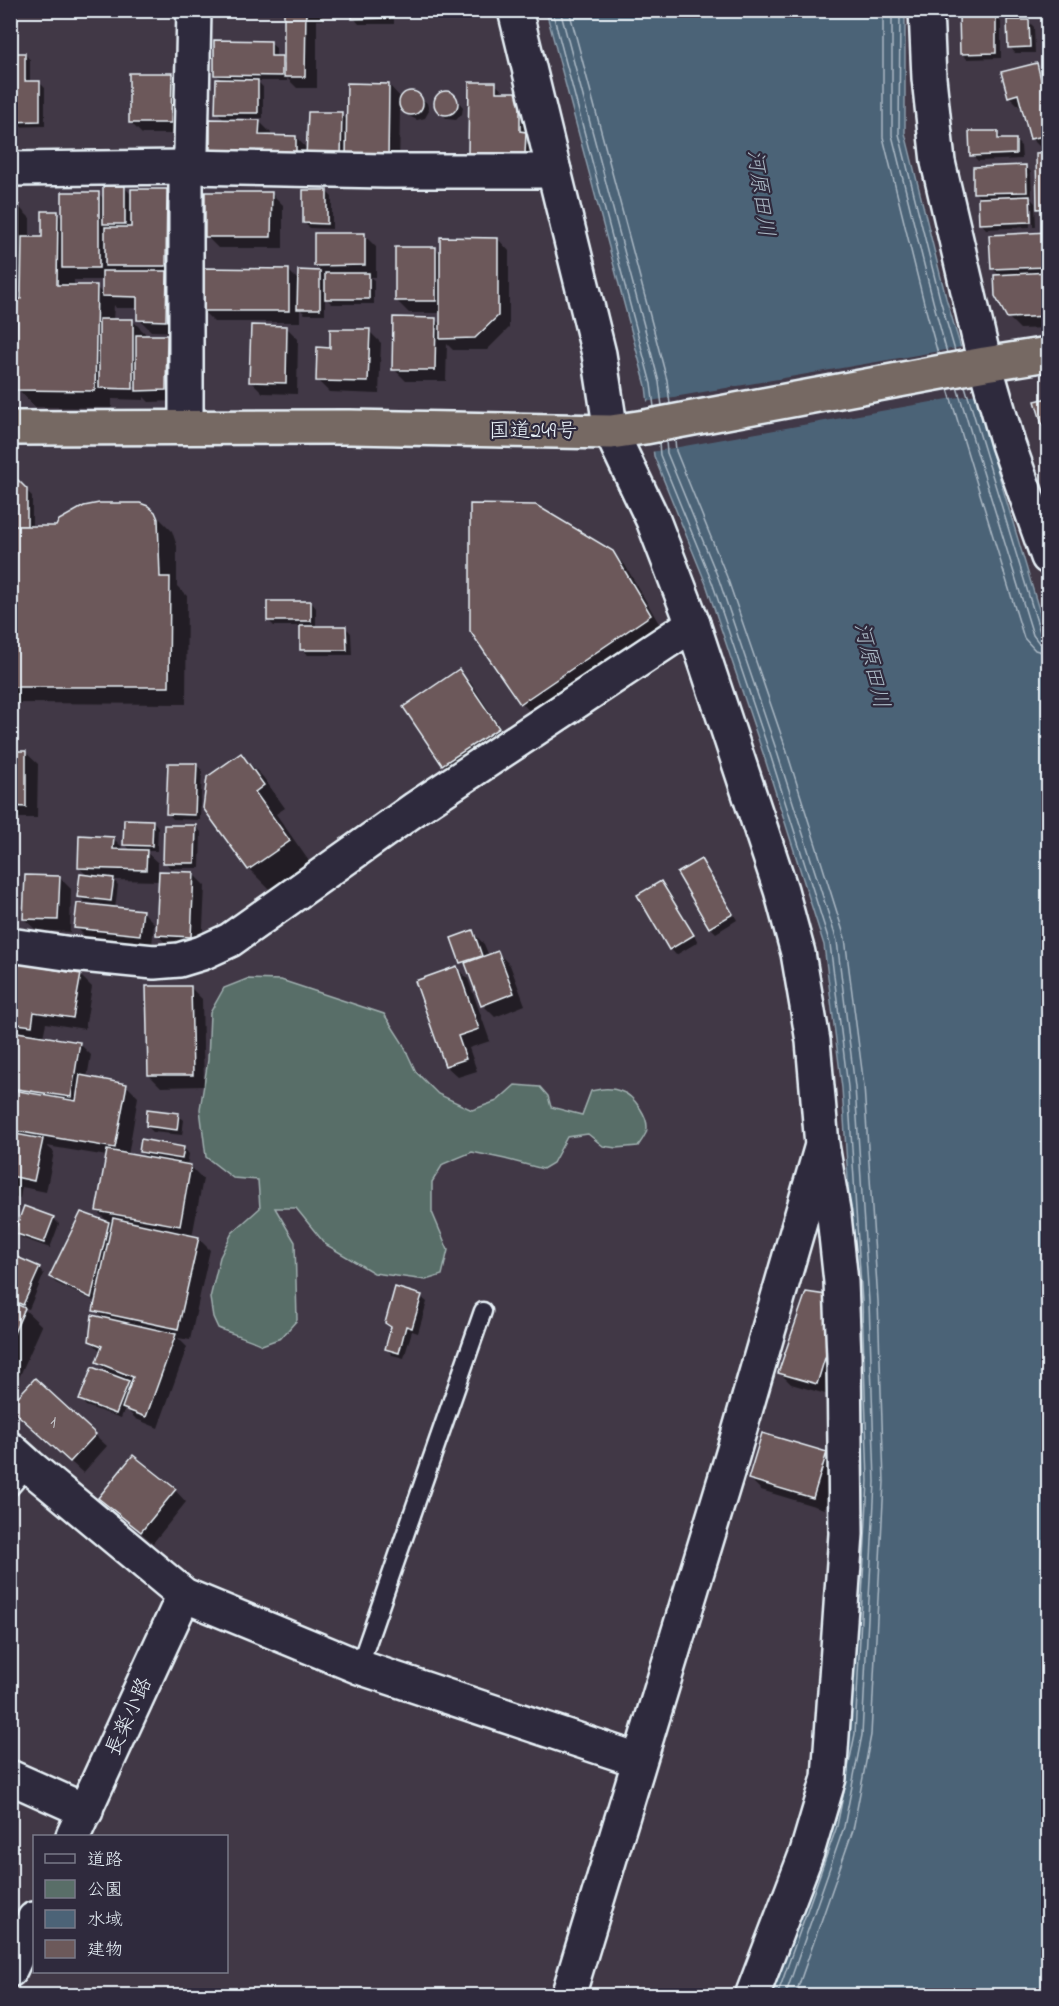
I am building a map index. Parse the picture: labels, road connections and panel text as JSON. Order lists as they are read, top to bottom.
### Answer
{
  "streets": {
    "highway": ["国道249号"],
    "street": ["長楽小路"]
  },
  "water": ["河原田川"],
  "house_numbers": ["1"],
  "legend": [
    "道路",
    "公園",
    "水域",
    "建物"
  ]
}
